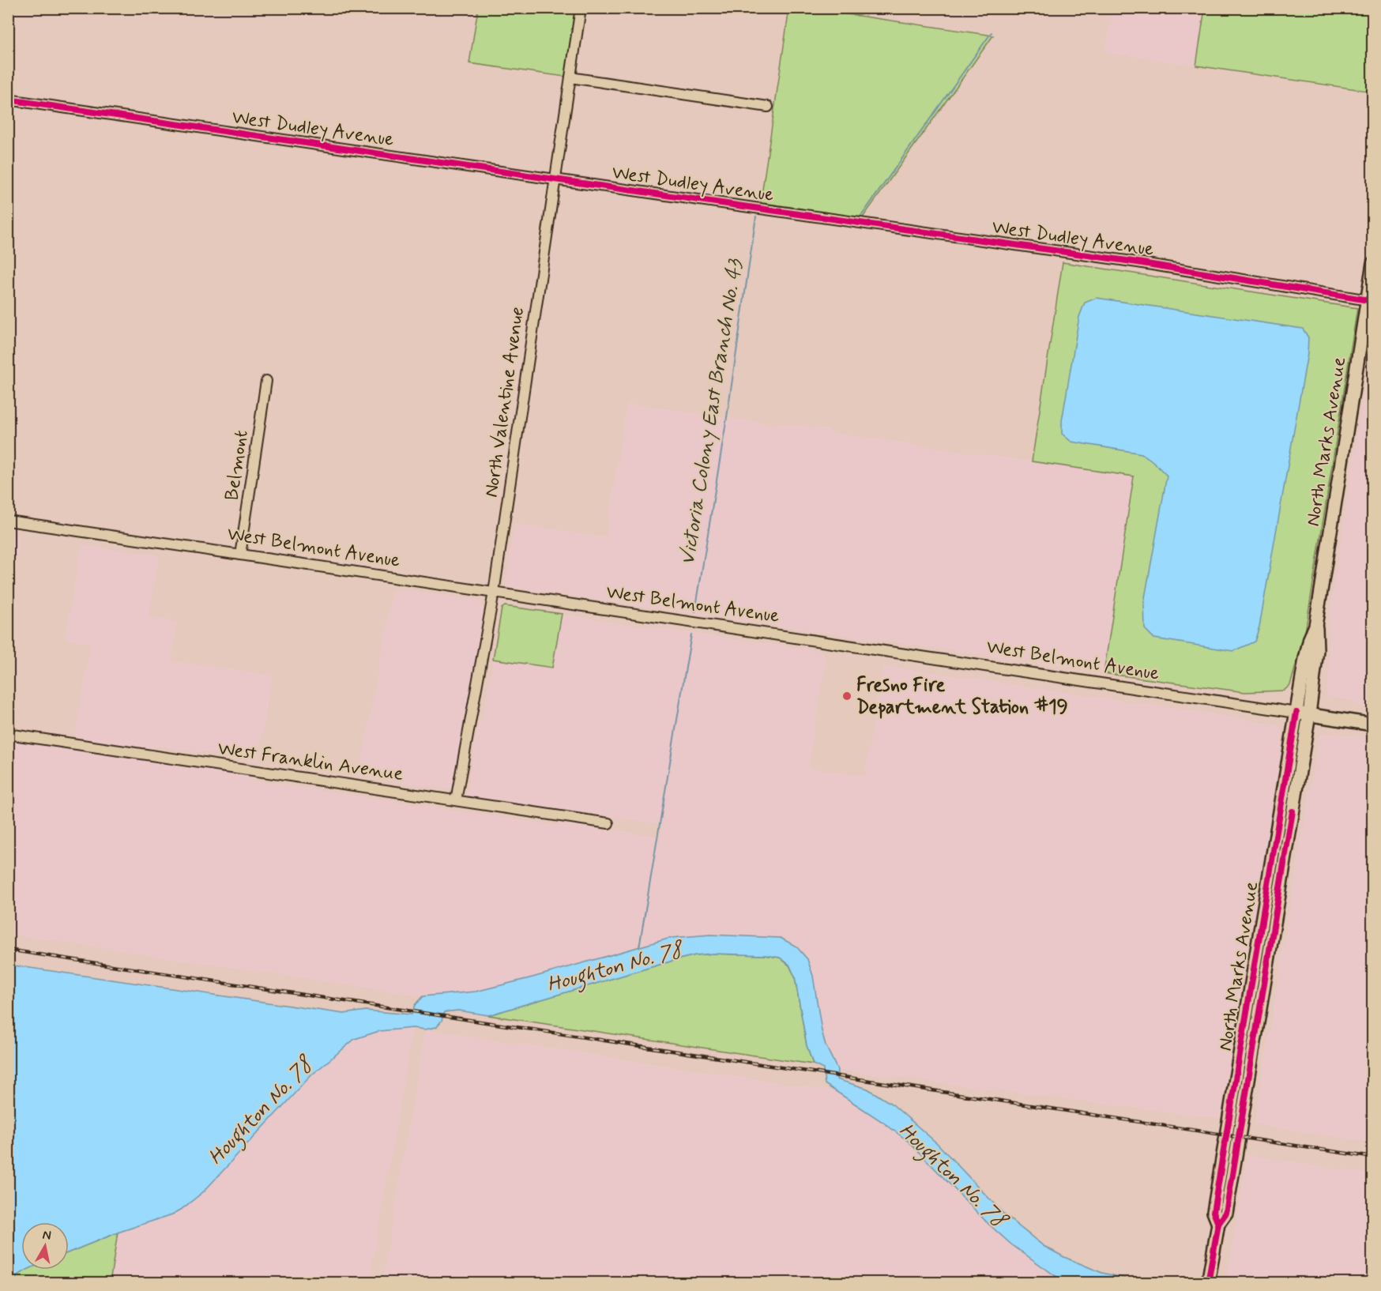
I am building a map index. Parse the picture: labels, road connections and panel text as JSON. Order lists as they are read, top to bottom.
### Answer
{
  "streets": {
    "main road": ["North Marks Avenue", "West Belmont Avenue"],
    "street": [
      "West Dudley Avenue",
      "North Valentine Avenue",
      "Belmont",
      "West Franklin Avenue"
    ]
  },
  "crossings": [
    ["West Dudley Avenue", "North Valentine Avenue"],
    ["West Dudley Avenue", "North Marks Avenue"],
    ["North Valentine Avenue", "West Belmont Avenue"],
    ["North Valentine Avenue", "West Franklin Avenue"],
    ["North Marks Avenue", "West Belmont Avenue"],
    ["Belmont", "West Belmont Avenue"]
  ],
  "water": ["Victoria Colony East Branch No. 43", "Houghton No. 78"],
  "places": ["Fresno Fire Department Station #19"],
  "north": "top"
}
